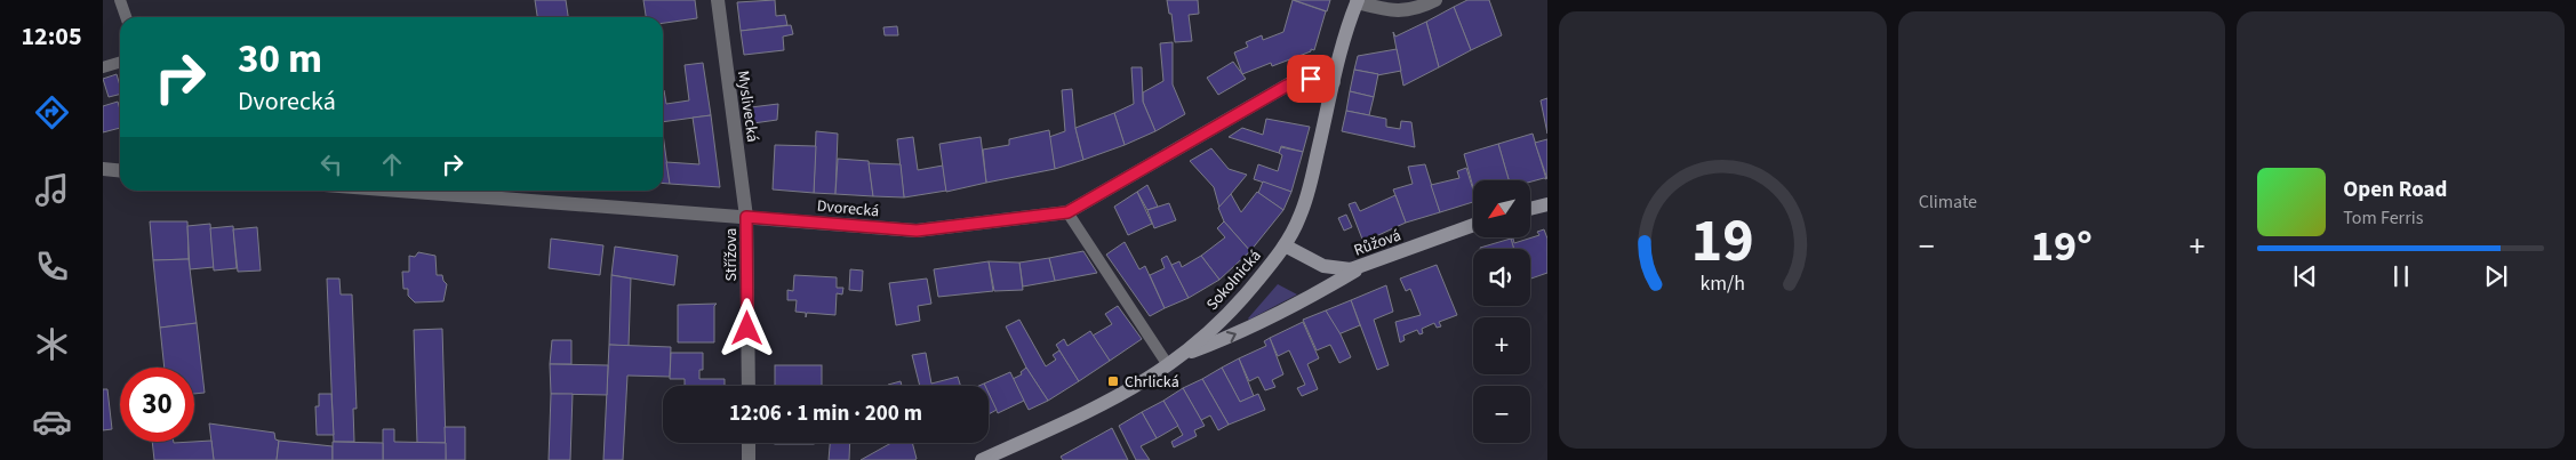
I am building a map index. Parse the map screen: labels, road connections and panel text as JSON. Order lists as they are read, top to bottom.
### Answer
{
  "streets": {
    "main road": ["Růžová", "Sokolnická"],
    "street": ["Myslivecká", "Dvorecká", "Střížova"]
  },
  "crossings": [
    ["Myslivecká", "Dvorecká"],
    ["Myslivecká", "Střížova"],
    ["Dvorecká", "Střížova"],
    ["Dvorecká", "Sokolnická"],
    ["Růžová", "Sokolnická"]
  ],
  "places": {
    "transit": ["Chrlická"]
  },
  "north": "bottom left",
  "page": {
    "tabs": "12:05",
    "tile": "Climate",
    "turn": ["30 m", "Dvorecká"],
    "song": ["Open Road", "Tom Ferris"],
    "map_buttons": ["+", "−"],
    "heat": ["−", "19°", "+"],
    "limit": "30",
    "trip": "12:06 · 1 min · 200 m",
    "gauge": ["19", "km/h"]
  }
}
